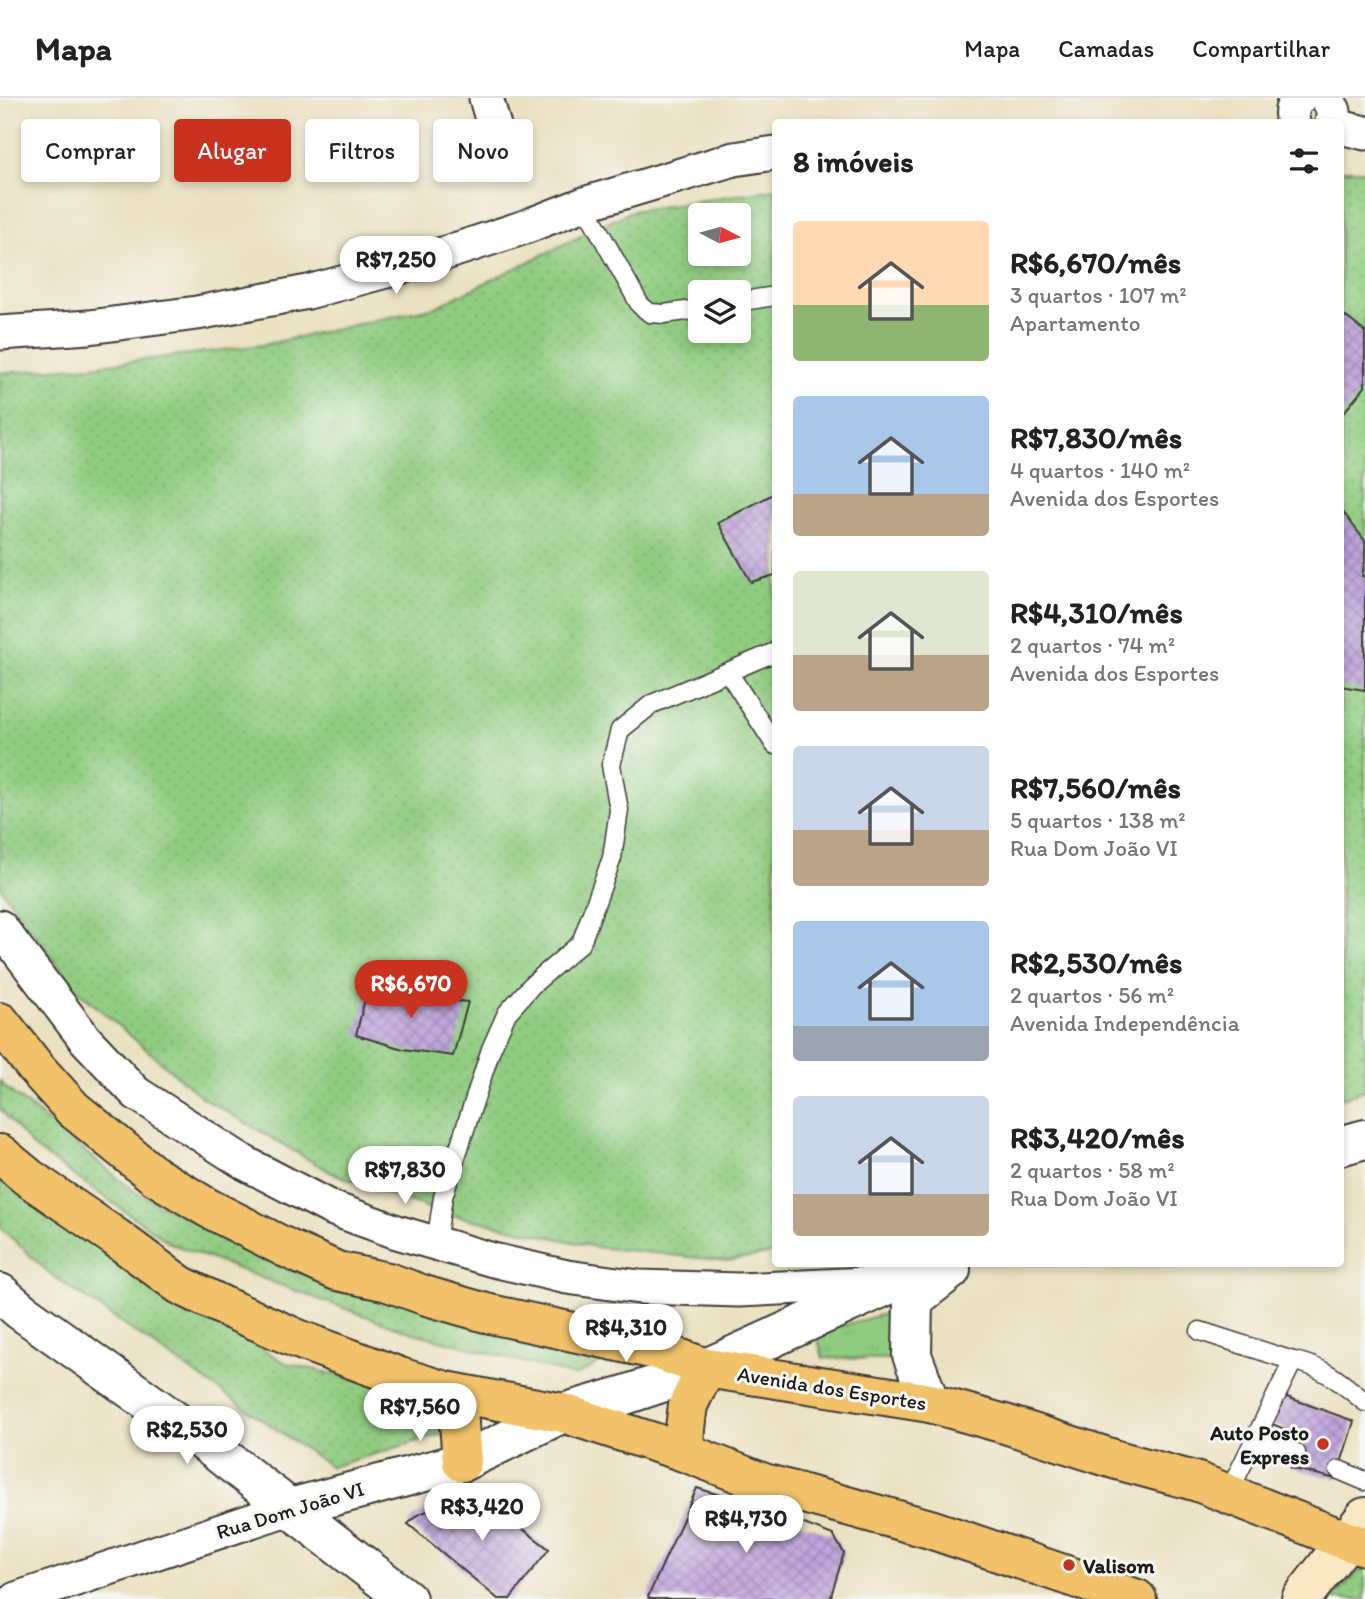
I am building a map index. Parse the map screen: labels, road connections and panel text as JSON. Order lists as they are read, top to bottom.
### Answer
{
  "streets": {
    "main road": ["Avenida dos Esportes"],
    "street": ["Rua Dom João VI"]
  },
  "crossings": [
    ["Avenida dos Esportes", "Rua Dom João VI"]
  ],
  "places": ["Auto Posto Express", "Valisom"],
  "north": "right",
  "page": {
    "header": "Mapa",
    "nav": ["Mapa", "Camadas", "Compartilhar"],
    "chip": [
      "Comprar",
      "Alugar",
      "Filtros",
      "Novo"
    ],
    "heading": "8 imóveis",
    "list": [
      {
        "name": "R$6,670/mês",
        "note": "3 quartos · 107 m² · Apartamento"
      },
      {
        "name": "R$7,830/mês",
        "note": "4 quartos · 140 m² · Avenida dos Esportes"
      },
      {
        "name": "R$4,310/mês",
        "note": "2 quartos · 74 m² · Avenida dos Esportes"
      },
      {
        "name": "R$7,560/mês",
        "note": "5 quartos · 138 m² · Rua Dom João VI"
      },
      {
        "name": "R$2,530/mês",
        "note": "2 quartos · 56 m² · Avenida Independência"
      },
      {
        "name": "R$3,420/mês",
        "note": "2 quartos · 58 m² · Rua Dom João VI"
      }
    ],
    "price": [
      "R$7,250",
      "R$6,670",
      "R$7,830",
      "R$4,310",
      "R$7,560",
      "R$2,530",
      "R$3,420",
      "R$4,730"
    ]
  }
}
